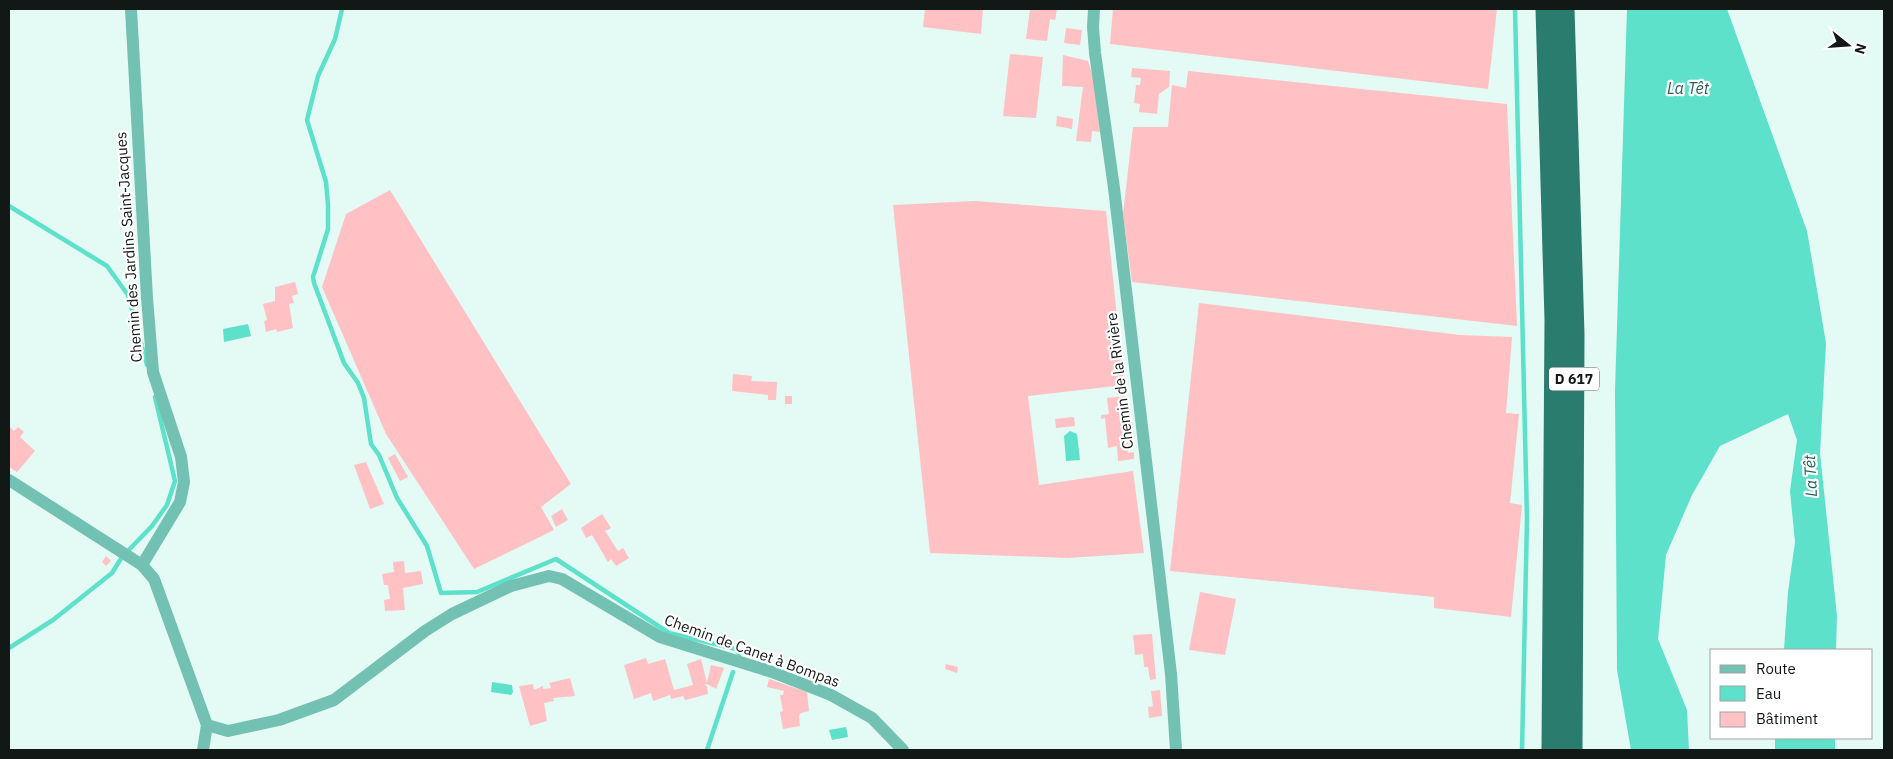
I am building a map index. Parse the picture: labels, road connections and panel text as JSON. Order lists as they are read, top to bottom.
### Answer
{
  "streets": {
    "highway": ["D 617"],
    "street": ["Chemin des Jardins Saint-Jacques", "Chemin de la Rivière", "Chemin de Canet à Bompas"]
  },
  "water": ["La Têt"],
  "legend": ["Route", "Eau", "Bâtiment"],
  "north": "right"
}
